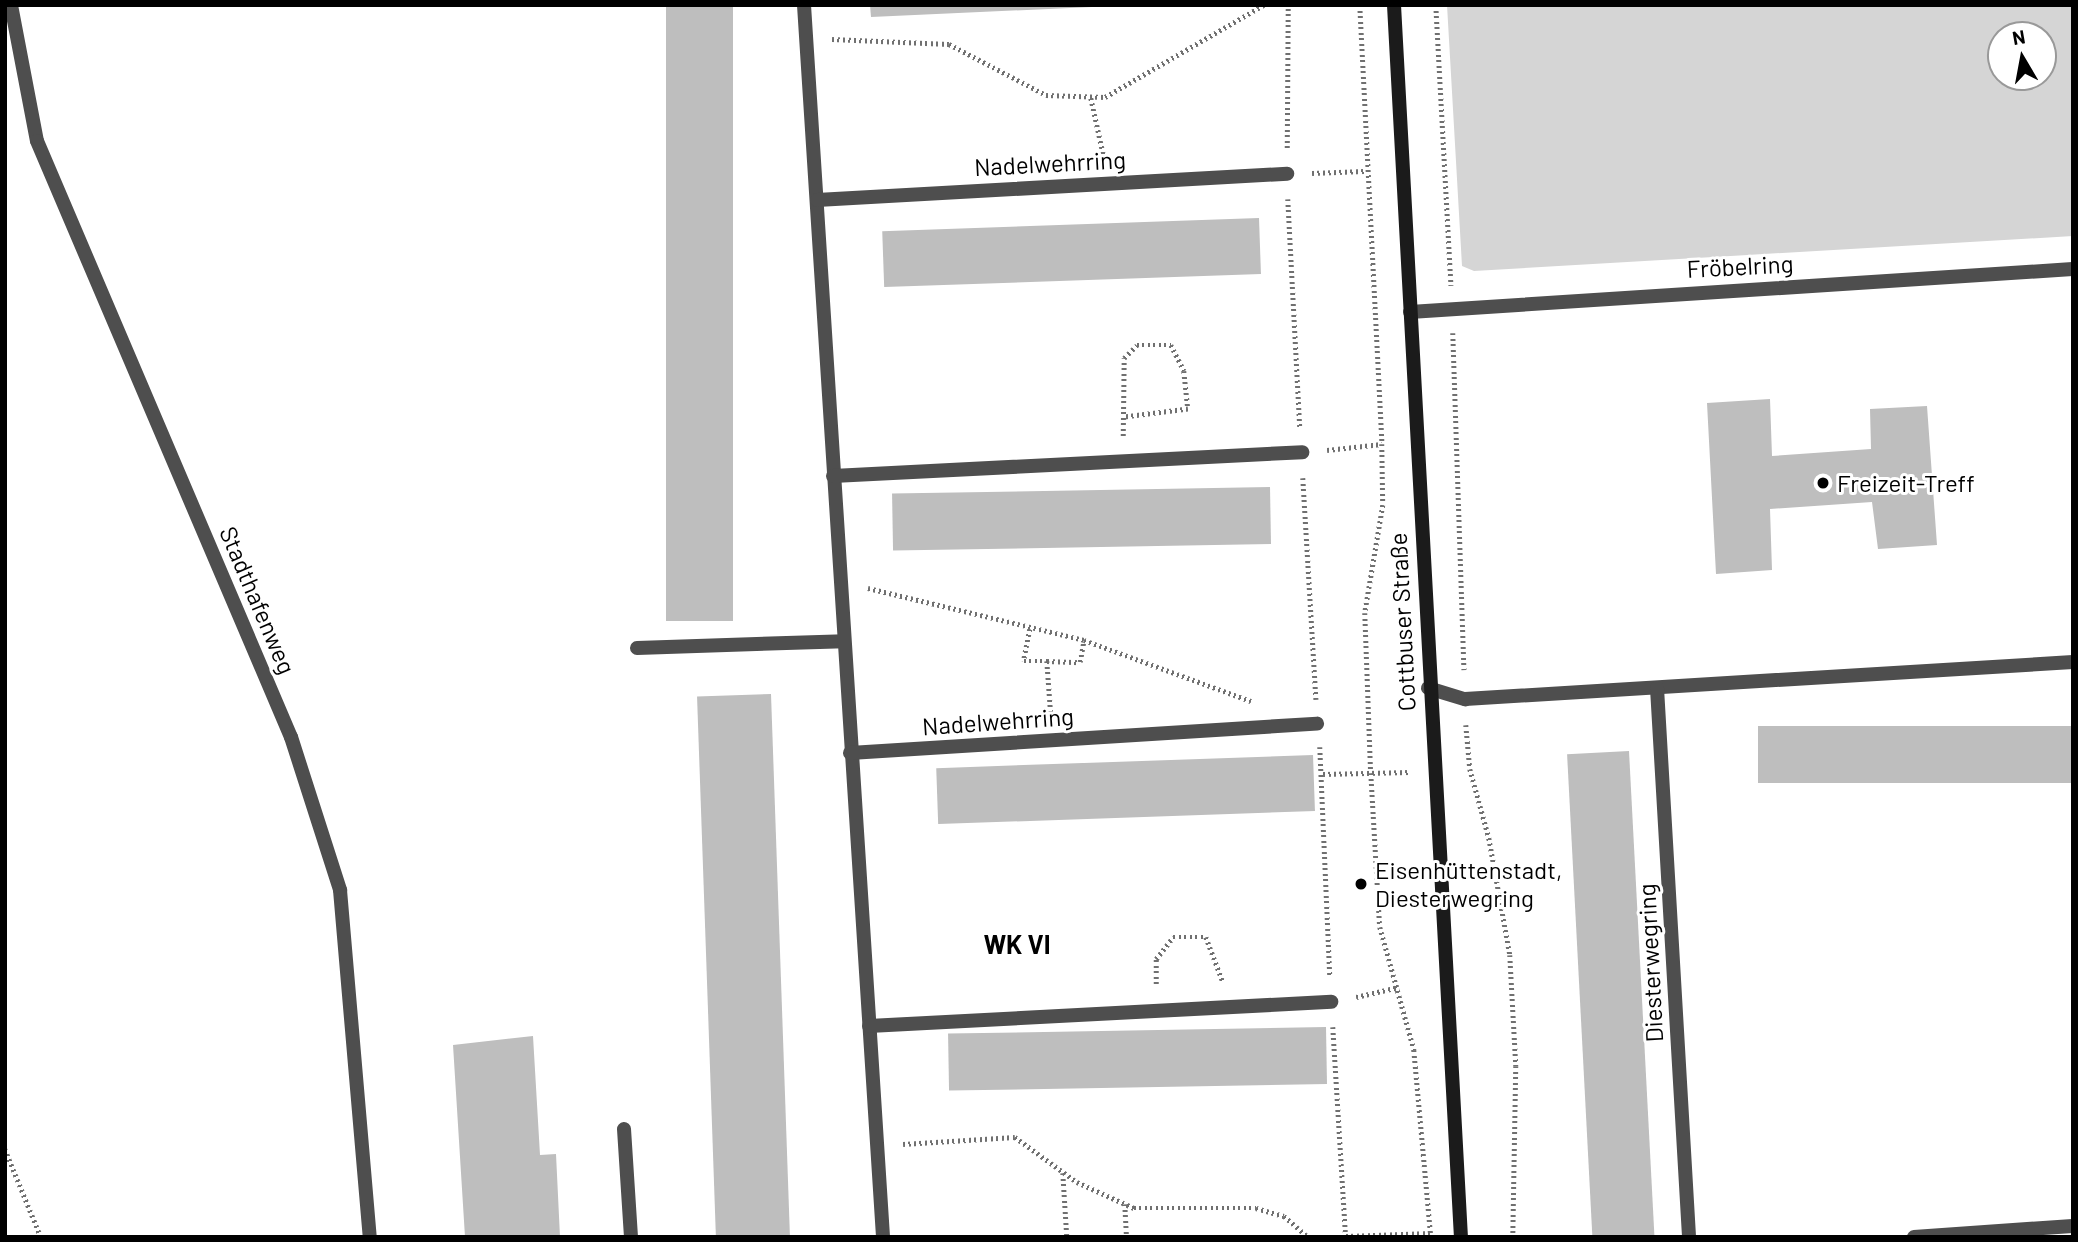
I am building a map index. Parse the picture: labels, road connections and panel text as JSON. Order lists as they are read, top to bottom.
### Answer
{
  "streets": {
    "street": [
      "Nadelwehrring",
      "Fröbelring",
      "Stadthafenweg",
      "Cottbuser Straße",
      "Diesterwegring"
    ]
  },
  "crossings": [
    ["Fröbelring", "Cottbuser Straße"]
  ],
  "districts": ["WK VI"],
  "places": ["Freizeit-Treff", "Eisenhüttenstadt, Diesterwegring"],
  "north": "top"
}
